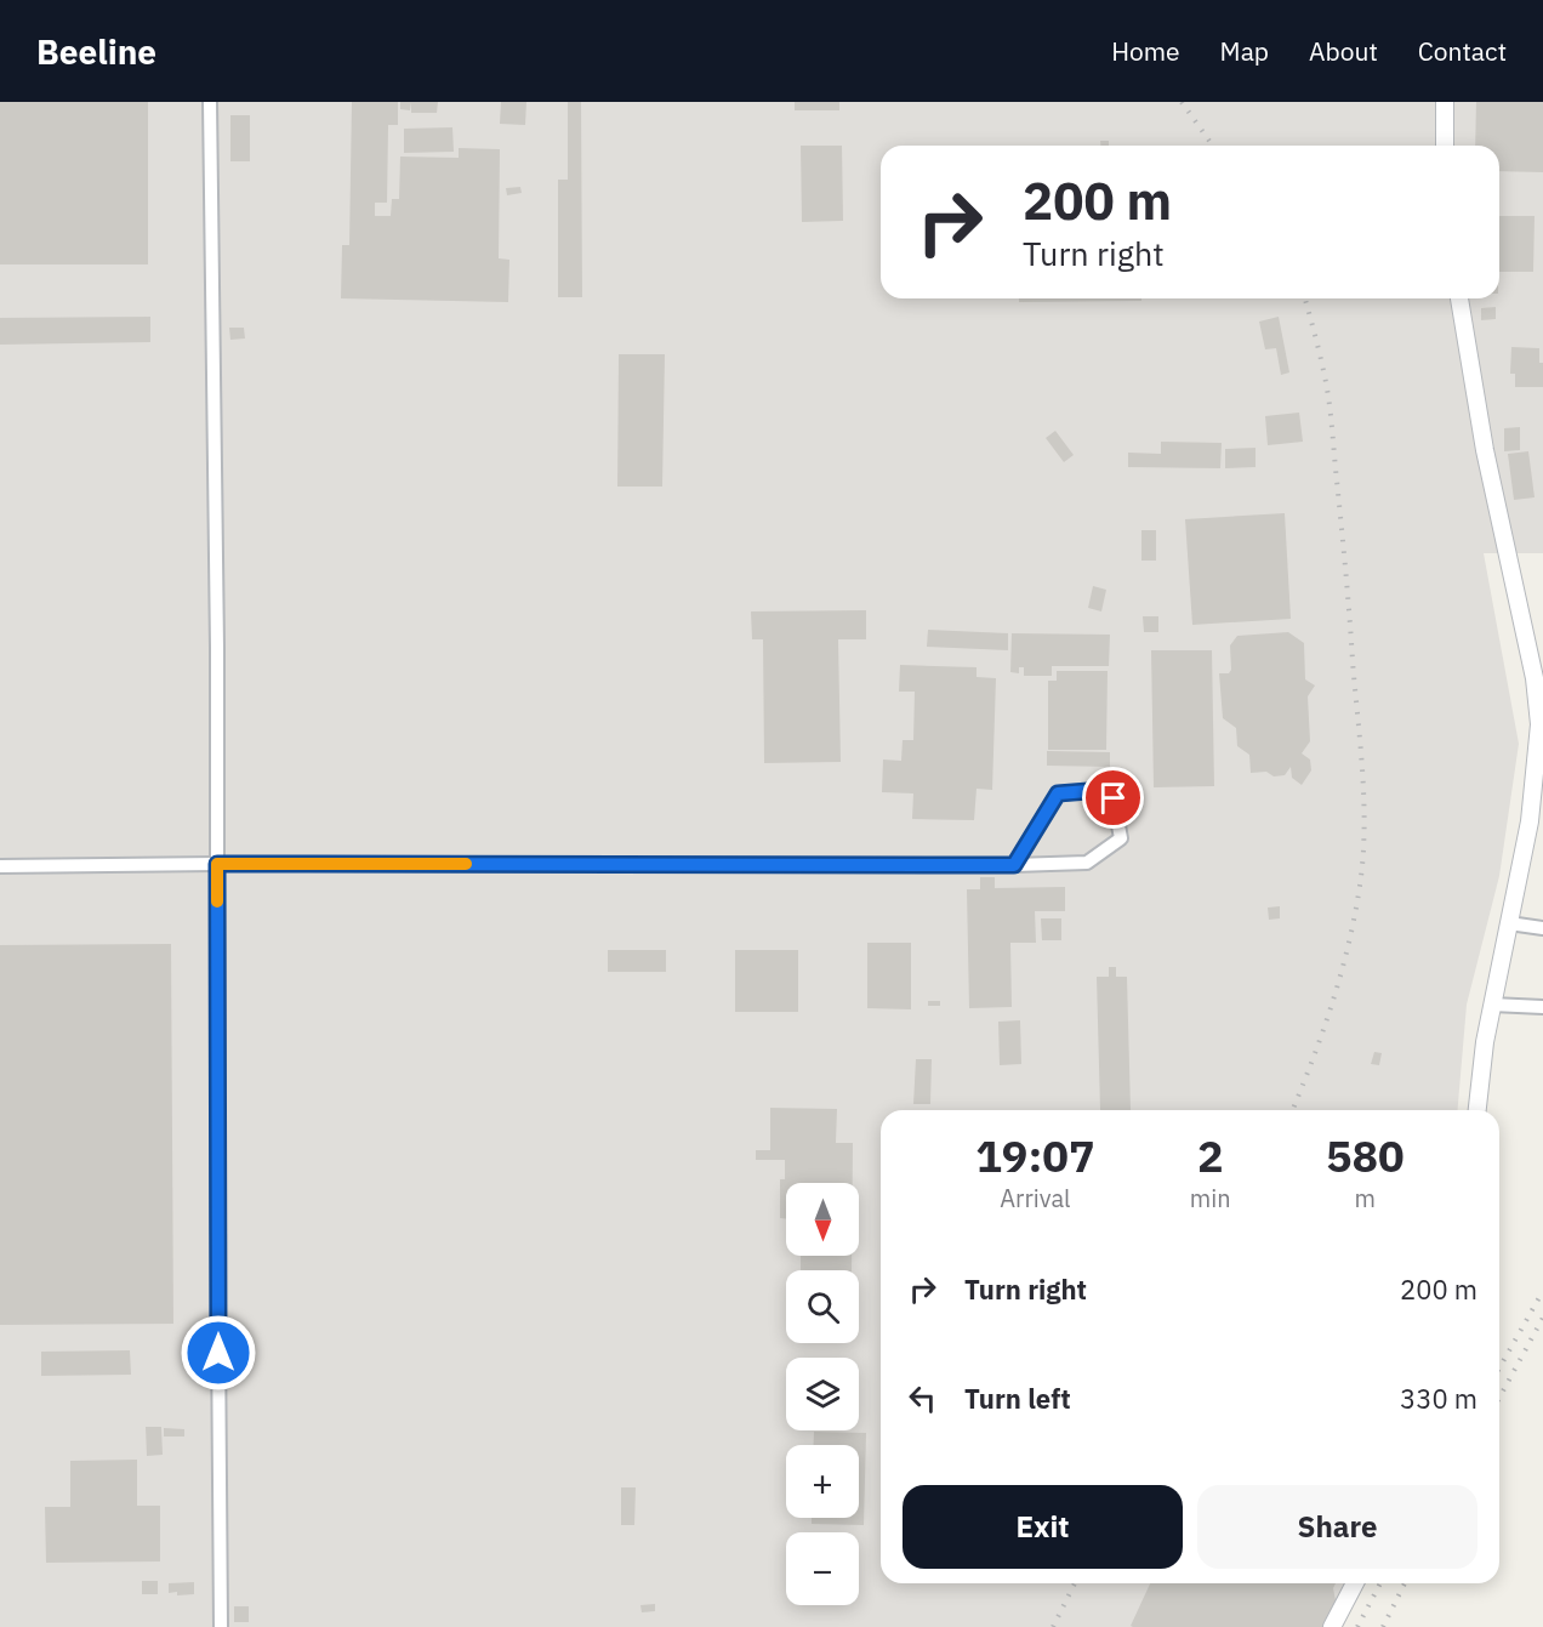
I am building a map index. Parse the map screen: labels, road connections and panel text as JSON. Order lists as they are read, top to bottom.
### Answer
{
  "north": "bottom",
  "page": {
    "header": "Beeline",
    "nav": [
      "Home",
      "Map",
      "About",
      "Contact"
    ],
    "turn": ["200 m", "Turn right"],
    "eta": [
      "19:07",
      "Arrival",
      "2",
      "min",
      "580",
      "m"
    ],
    "map_buttons": ["+", "−"],
    "list": [
      {
        "name": "Turn right",
        "value": "200 m"
      },
      {
        "name": "Turn left",
        "value": "330 m"
      }
    ],
    "buttons": ["Exit", "Share"]
  }
}
